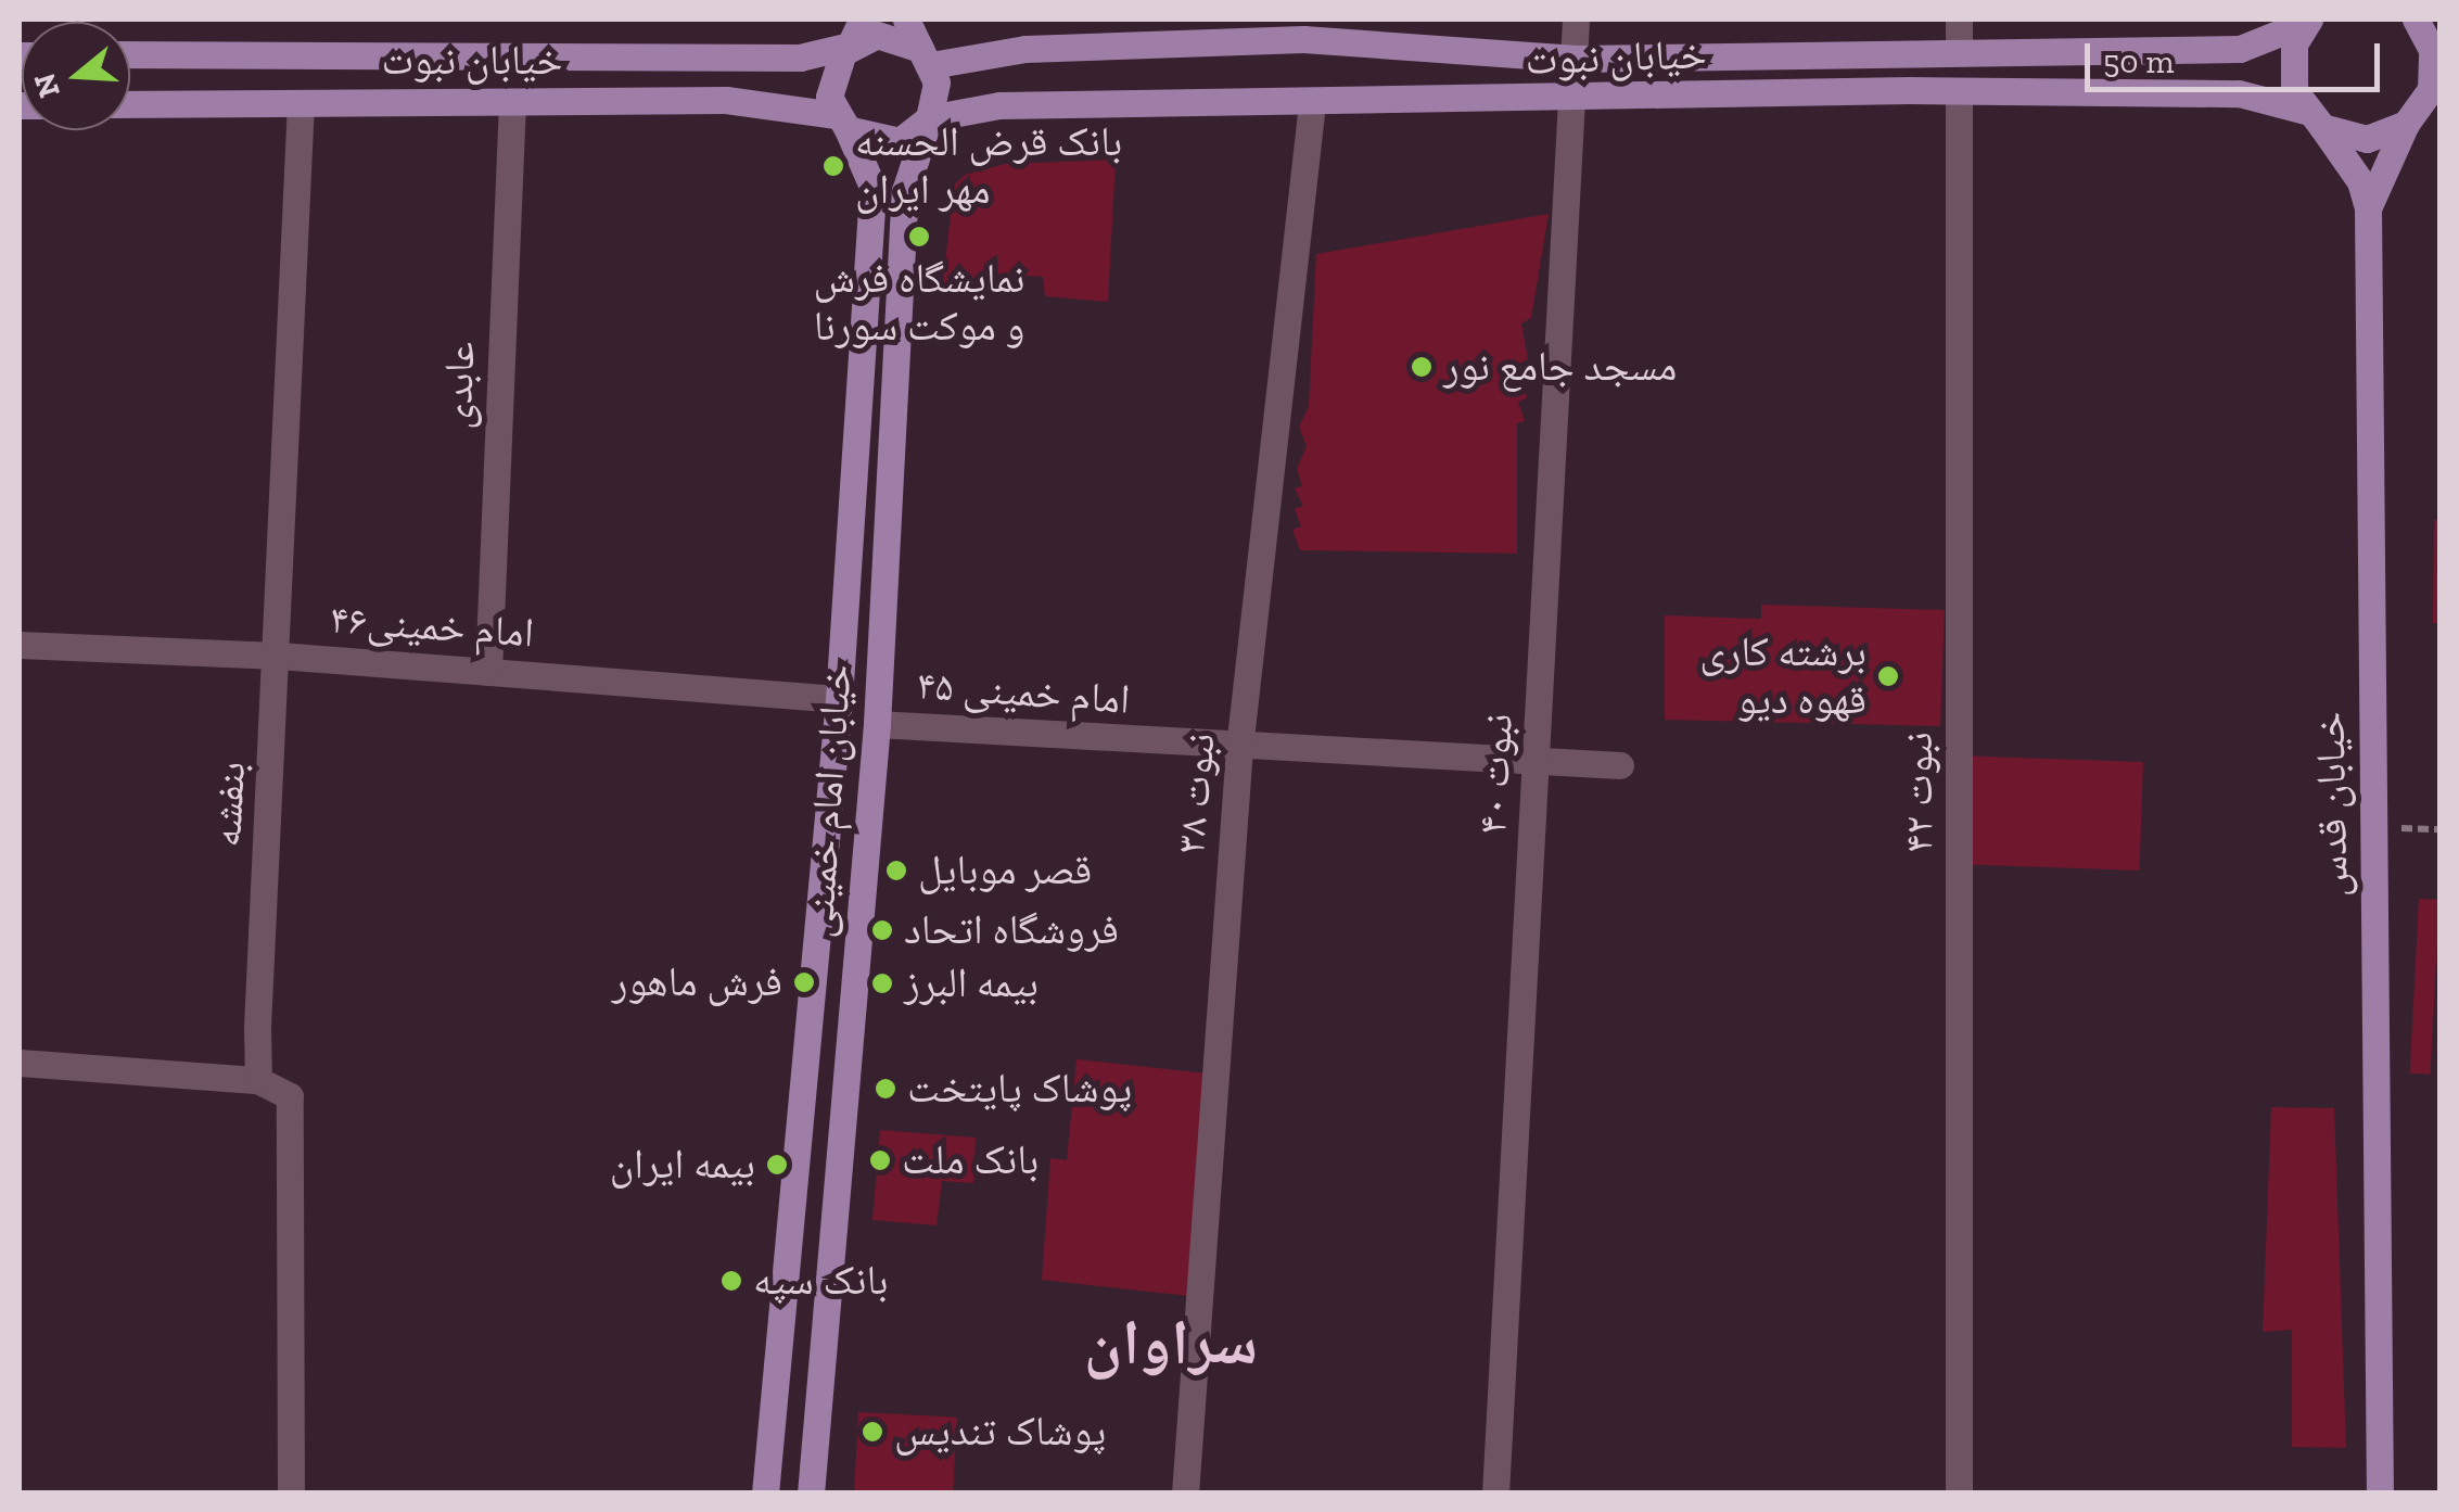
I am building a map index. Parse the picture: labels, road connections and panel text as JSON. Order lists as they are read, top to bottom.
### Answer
{
  "streets": {
    "main road": ["خیابان نبوت", "خیابان امام خمینی", "خیابان قدس"],
    "street": [
      "عابدی",
      "امام خمینی۴۶",
      "امام خمینی ۴۵",
      "نبوت ۴۰",
      "نبوت ۴۲",
      "نبوت ۳۸",
      "بنفشه"
    ]
  },
  "crossings": [
    ["خیابان نبوت", "عابدی"],
    ["خیابان نبوت", "نبوت ۴۰"],
    ["خیابان نبوت", "نبوت ۴۲"],
    ["خیابان نبوت", "نبوت ۳۸"],
    ["خیابان نبوت", "خیابان امام خمینی"],
    ["خیابان نبوت", "بنفشه"],
    ["خیابان نبوت", "خیابان قدس"],
    ["عابدی", "امام خمینی۴۶"],
    ["امام خمینی۴۶", "خیابان امام خمینی"],
    ["امام خمینی۴۶", "بنفشه"],
    ["امام خمینی ۴۵", "نبوت ۴۰"],
    ["امام خمینی ۴۵", "نبوت ۳۸"],
    ["امام خمینی ۴۵", "خیابان امام خمینی"]
  ],
  "districts": ["سراوان"],
  "places": [
    "بانک قرض الحسنه مهر ایران",
    "نمایشگاه فرش و موکت سورنا",
    "مسجد جامع نور",
    "برشته کاری قهوه دیو",
    "قصر موبایل",
    "فروشگاه اتحاد",
    "فرش ماهور",
    "بیمه البرز",
    "پوشاک پایتخت",
    "بانک ملت",
    "بیمه ایران",
    "بانک سپه",
    "پوشاک تندیس"
  ],
  "scale_bar": "50 m",
  "north": "left"
}
